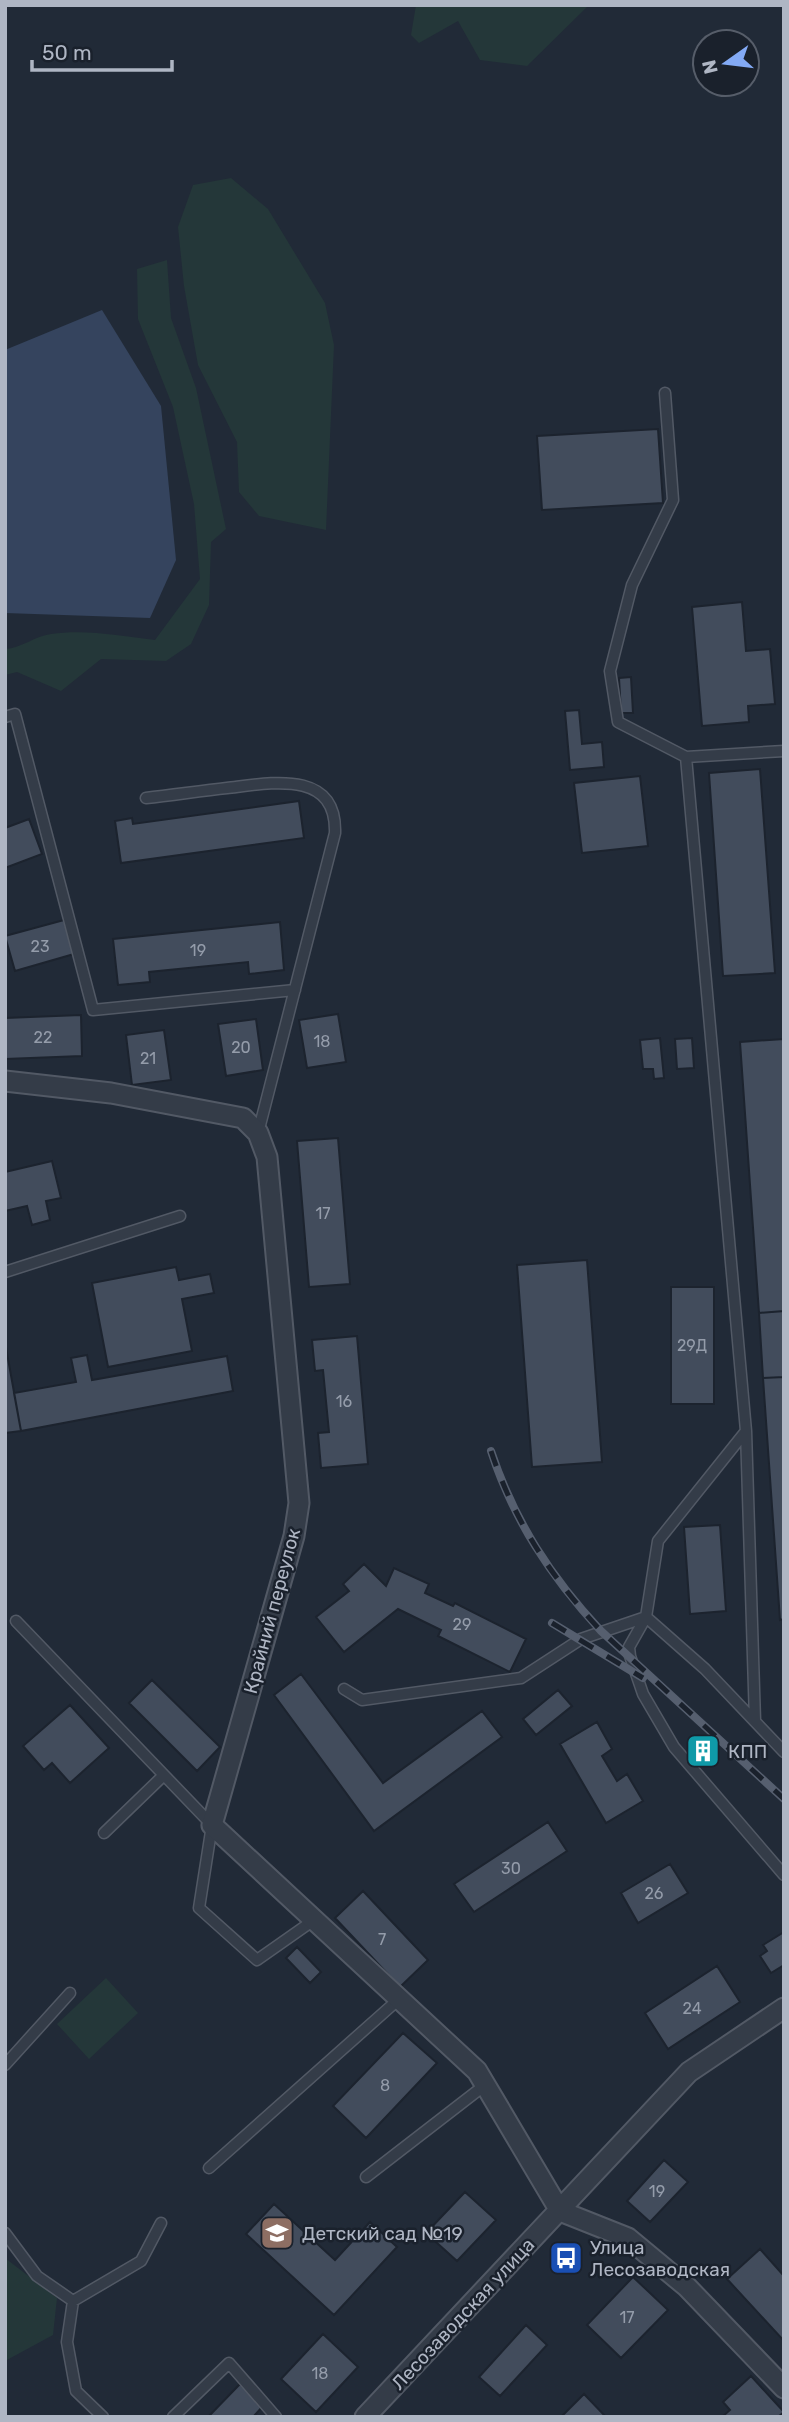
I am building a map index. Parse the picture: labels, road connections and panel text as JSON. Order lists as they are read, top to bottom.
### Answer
{
  "streets": {
    "street": ["Крайний переулок", "Лесозаводская улица"]
  },
  "places": {
    "building": ["КПП"],
    "school or university": ["Детский сад №19"],
    "bus stop": ["Улица Лесозаводская"]
  },
  "house_numbers": [
    "23",
    "19",
    "22",
    "18",
    "20",
    "21",
    "17",
    "29Д",
    "16",
    "29",
    "30",
    "26",
    "7",
    "24",
    "8",
    "19",
    "17",
    "18"
  ],
  "scale_bar": "50 m",
  "north": "left"
}
